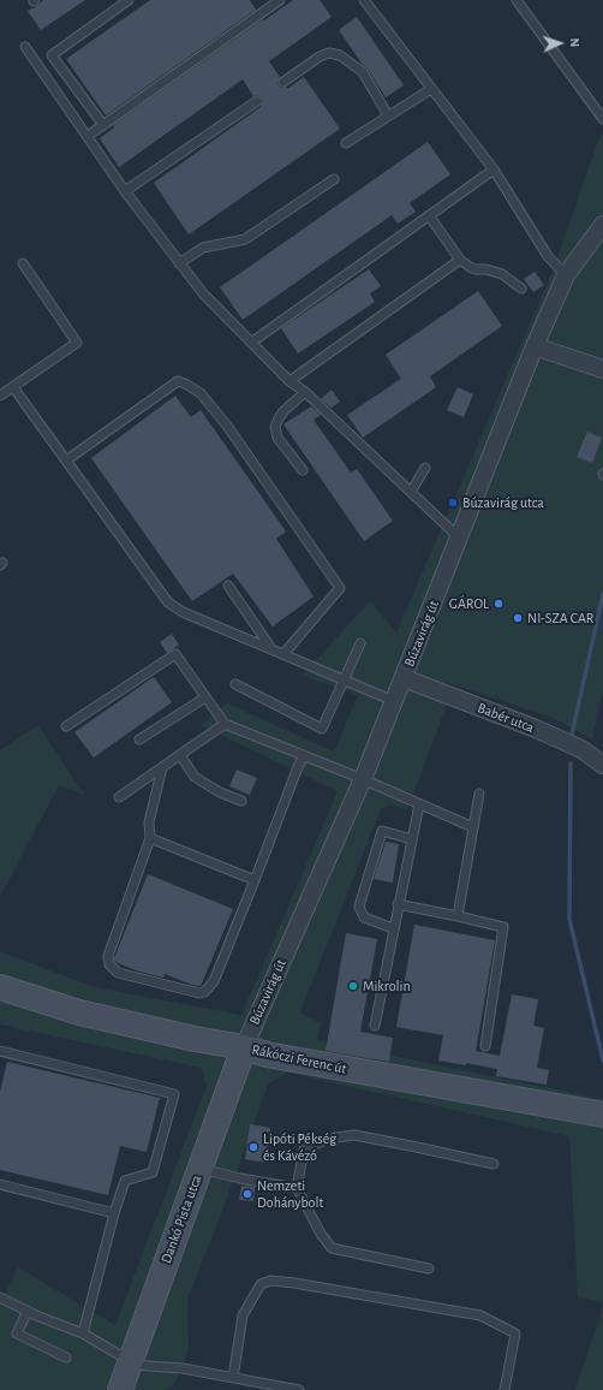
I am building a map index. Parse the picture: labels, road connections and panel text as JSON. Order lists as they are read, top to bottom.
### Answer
{
  "streets": {
    "main road": ["Rákóczi Ferenc út", "Dankó Pista utca"],
    "street": ["Búzavirág út", "Babér utca"]
  },
  "crossings": [
    ["Búzavirág út", "Babér utca"],
    ["Búzavirág út", "Rákóczi Ferenc út"],
    ["Búzavirág út", "Dankó Pista utca"],
    ["Rákóczi Ferenc út", "Dankó Pista utca"]
  ],
  "places": [
    "Búzavirág utca",
    "GÁROL",
    "NI-SZA CAR",
    "Mikrolin",
    "Lipóti Pékség és Kávézó",
    "Nemzeti Dohánybolt"
  ],
  "north": "right"
}
